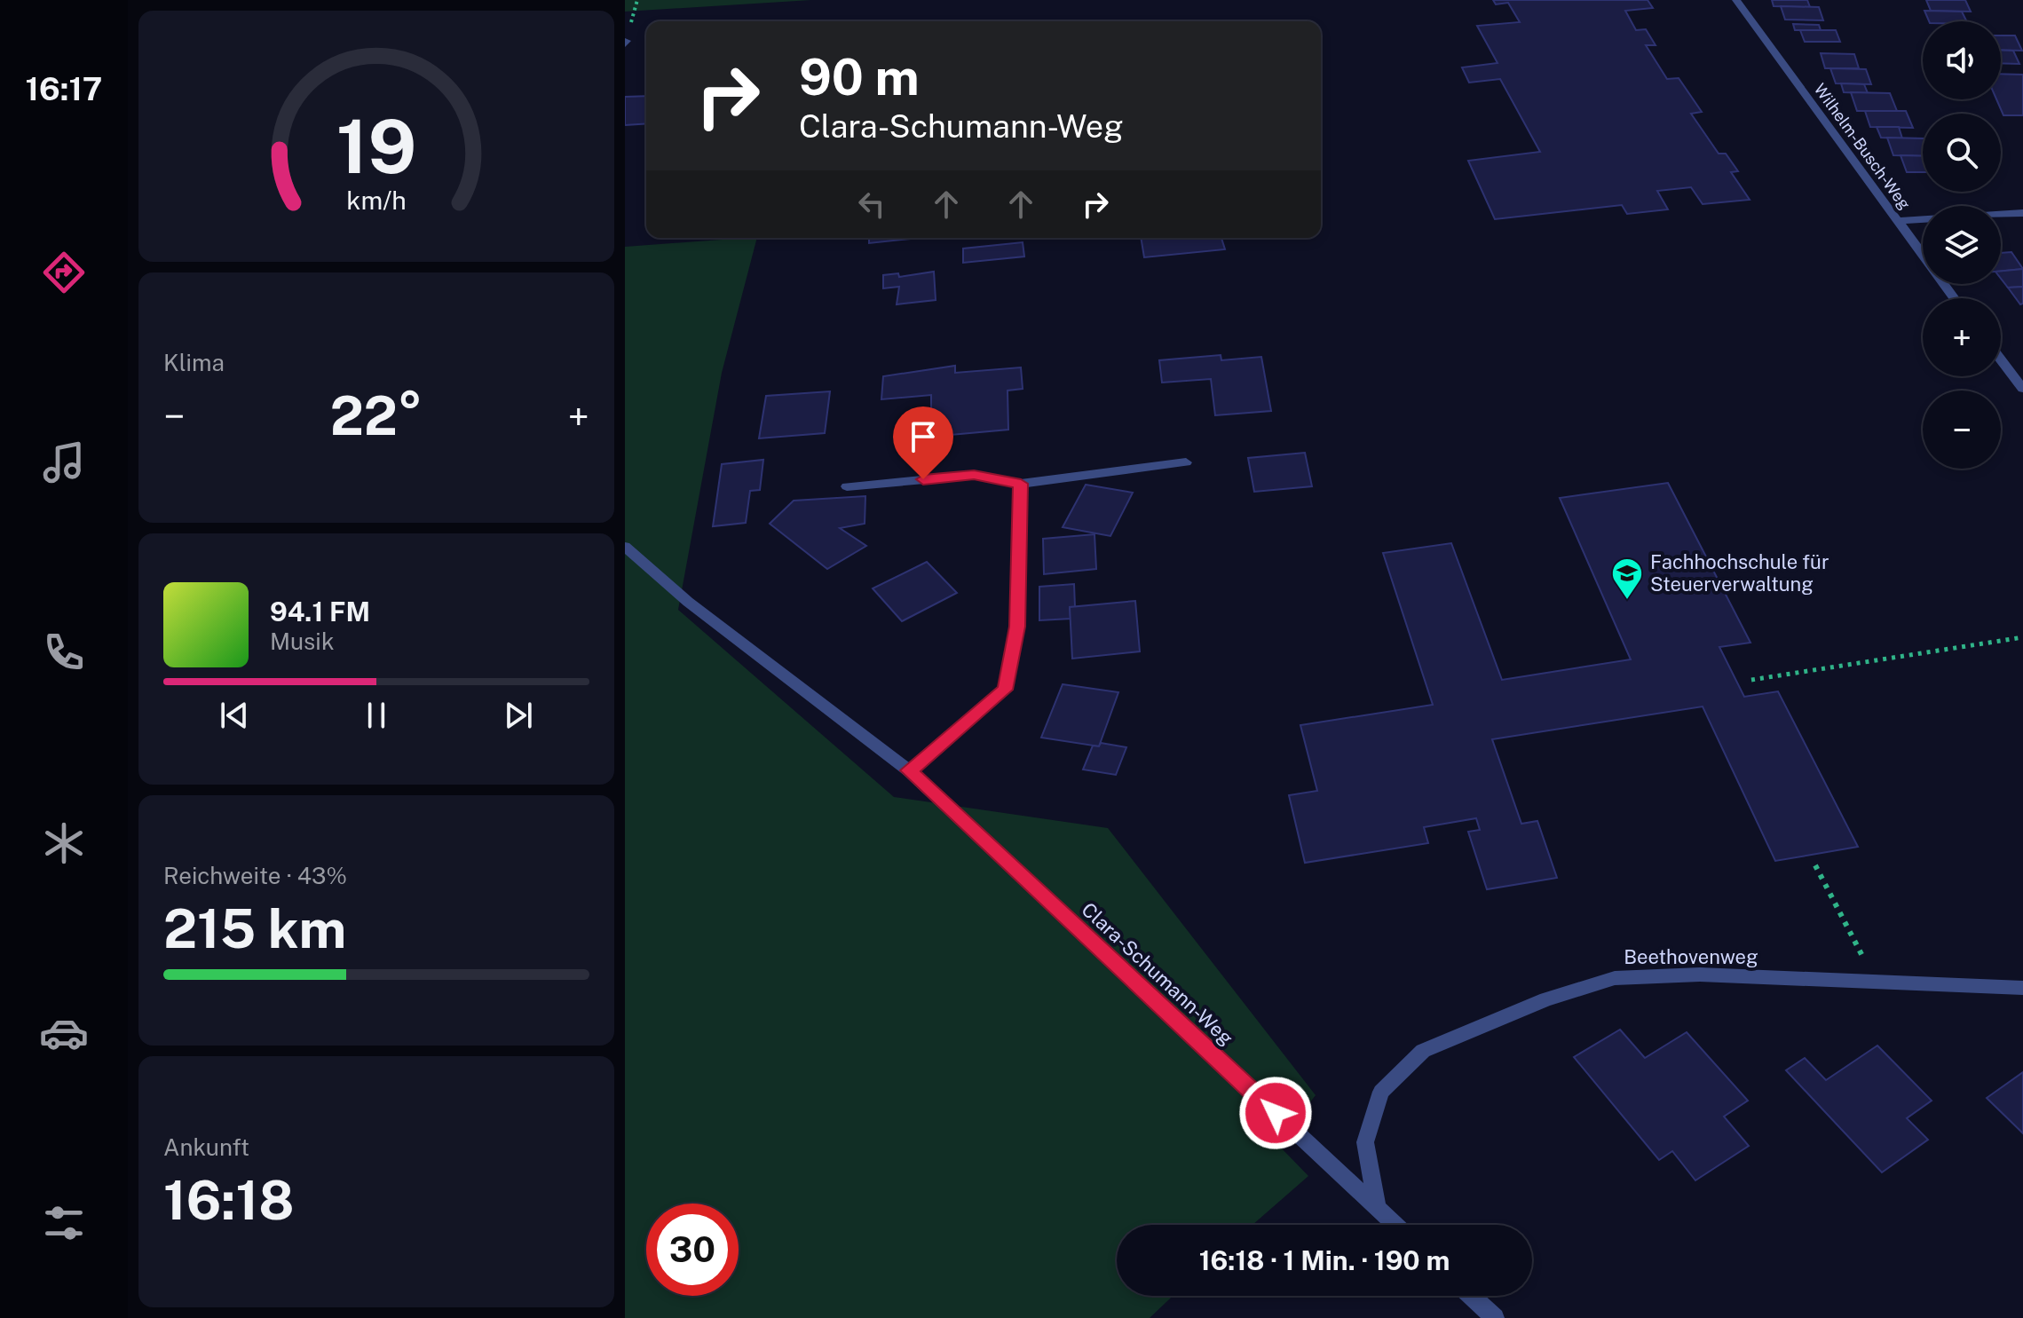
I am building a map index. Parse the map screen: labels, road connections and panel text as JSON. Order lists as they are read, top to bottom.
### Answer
{
  "streets": {
    "street": ["Wilhelm-Busch-Weg", "Beethovenweg", "Clara-Schumann-Weg"]
  },
  "crossings": [
    ["Beethovenweg", "Clara-Schumann-Weg"]
  ],
  "places": {
    "school or university": ["Fachhochschule für Steuerverwaltung"]
  },
  "page": {
    "tabs": "16:17",
    "map_buttons": ["+", "−"],
    "turn": ["90 m", "Clara-Schumann-Weg"],
    "tile": [
      "Klima",
      ["Reichweite · 43%", "215 km"],
      ["Ankunft", "16:18"]
    ],
    "heat": ["−", "22°", "+"],
    "song": ["94.1 FM", "Musik"],
    "limit": "30",
    "trip": "16:18 · 1 Min. · 190 m",
    "gauge": ["19", "km/h"]
  }
}
